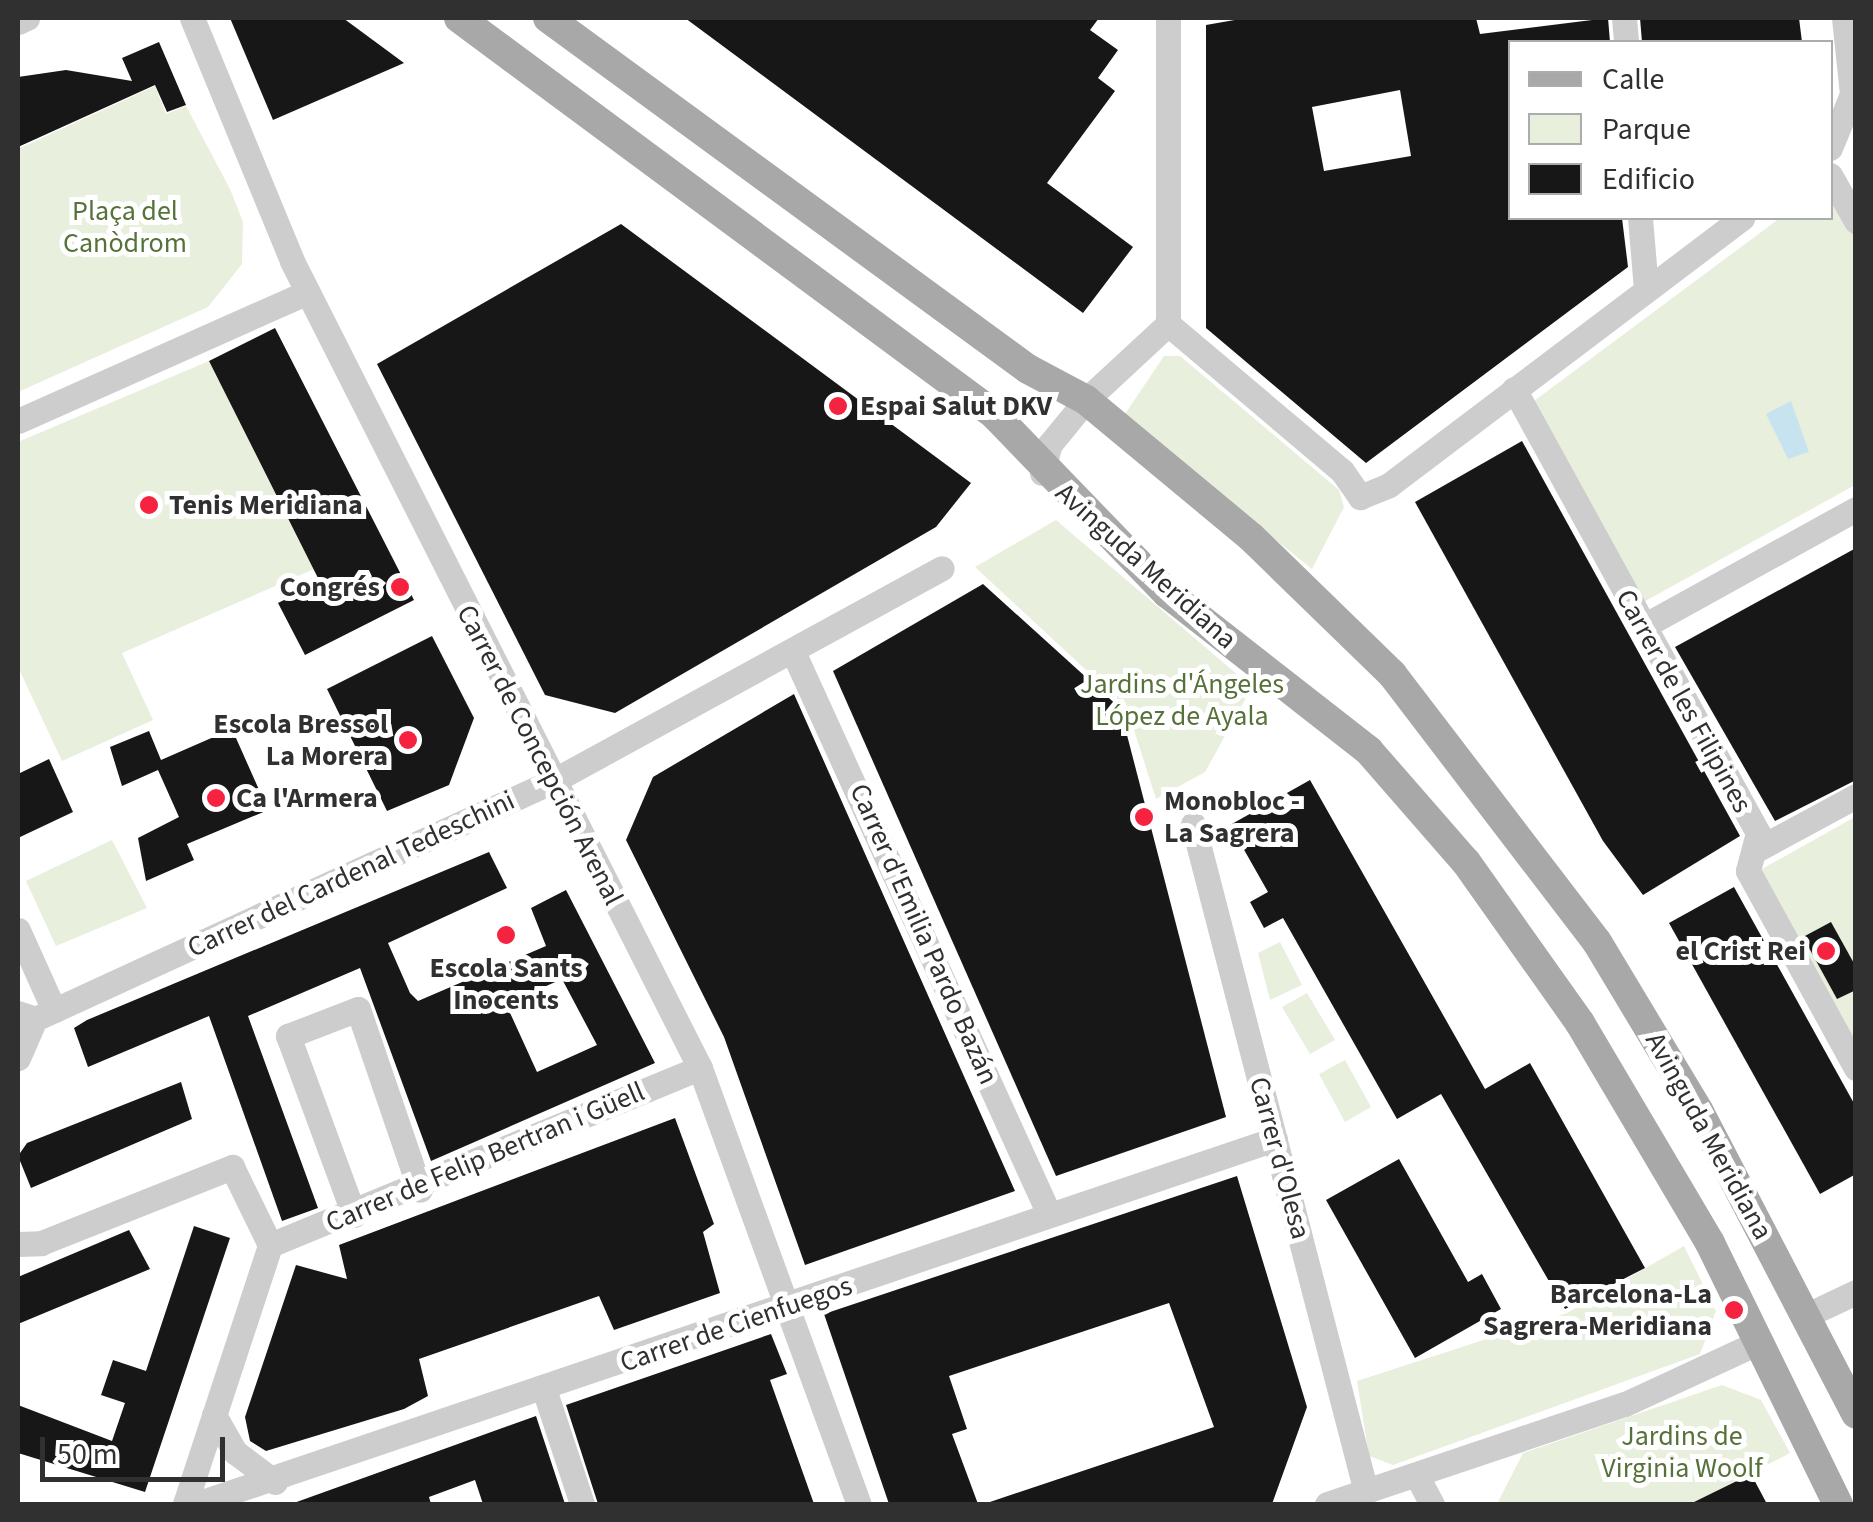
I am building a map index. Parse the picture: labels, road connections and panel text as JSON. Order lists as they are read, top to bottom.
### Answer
{
  "streets": {
    "main road": ["Avinguda Meridiana"],
    "street": [
      "Carrer de les Filipines",
      "Carrer de Concepción Arenal",
      "Carrer del Cardenal Tedeschini",
      "Carrer d'Emilia Pardo Bazán",
      "Carrer de Felip Bertran i Güell",
      "Carrer d'Olesa",
      "Carrer de Cienfuegos"
    ]
  },
  "crossings": [
    ["Carrer de Concepción Arenal", "Carrer del Cardenal Tedeschini"],
    ["Carrer de Concepción Arenal", "Carrer de Felip Bertran i Güell"],
    ["Carrer de Concepción Arenal", "Carrer de Cienfuegos"],
    ["Carrer del Cardenal Tedeschini", "Carrer d'Emilia Pardo Bazán"],
    ["Carrer d'Emilia Pardo Bazán", "Carrer de Cienfuegos"],
    ["Carrer d'Olesa", "Carrer de Cienfuegos"]
  ],
  "parks": ["Plaça del Canòdrom", "Jardins d'Ángeles López de Ayala", "Jardins de Virginia Woolf"],
  "places": [
    "Espai Salut DKV",
    "Tenis Meridiana",
    "Congrés",
    "Escola Bressol La Morera",
    "Ca l'Armera",
    "Monobloc - La Sagrera",
    "Escola Sants Inocents",
    "el Crist Rei",
    "Barcelona-La Sagrera-Meridiana"
  ],
  "legend": ["Calle", "Parque", "Edificio"],
  "scale_bar": "50 m"
}
